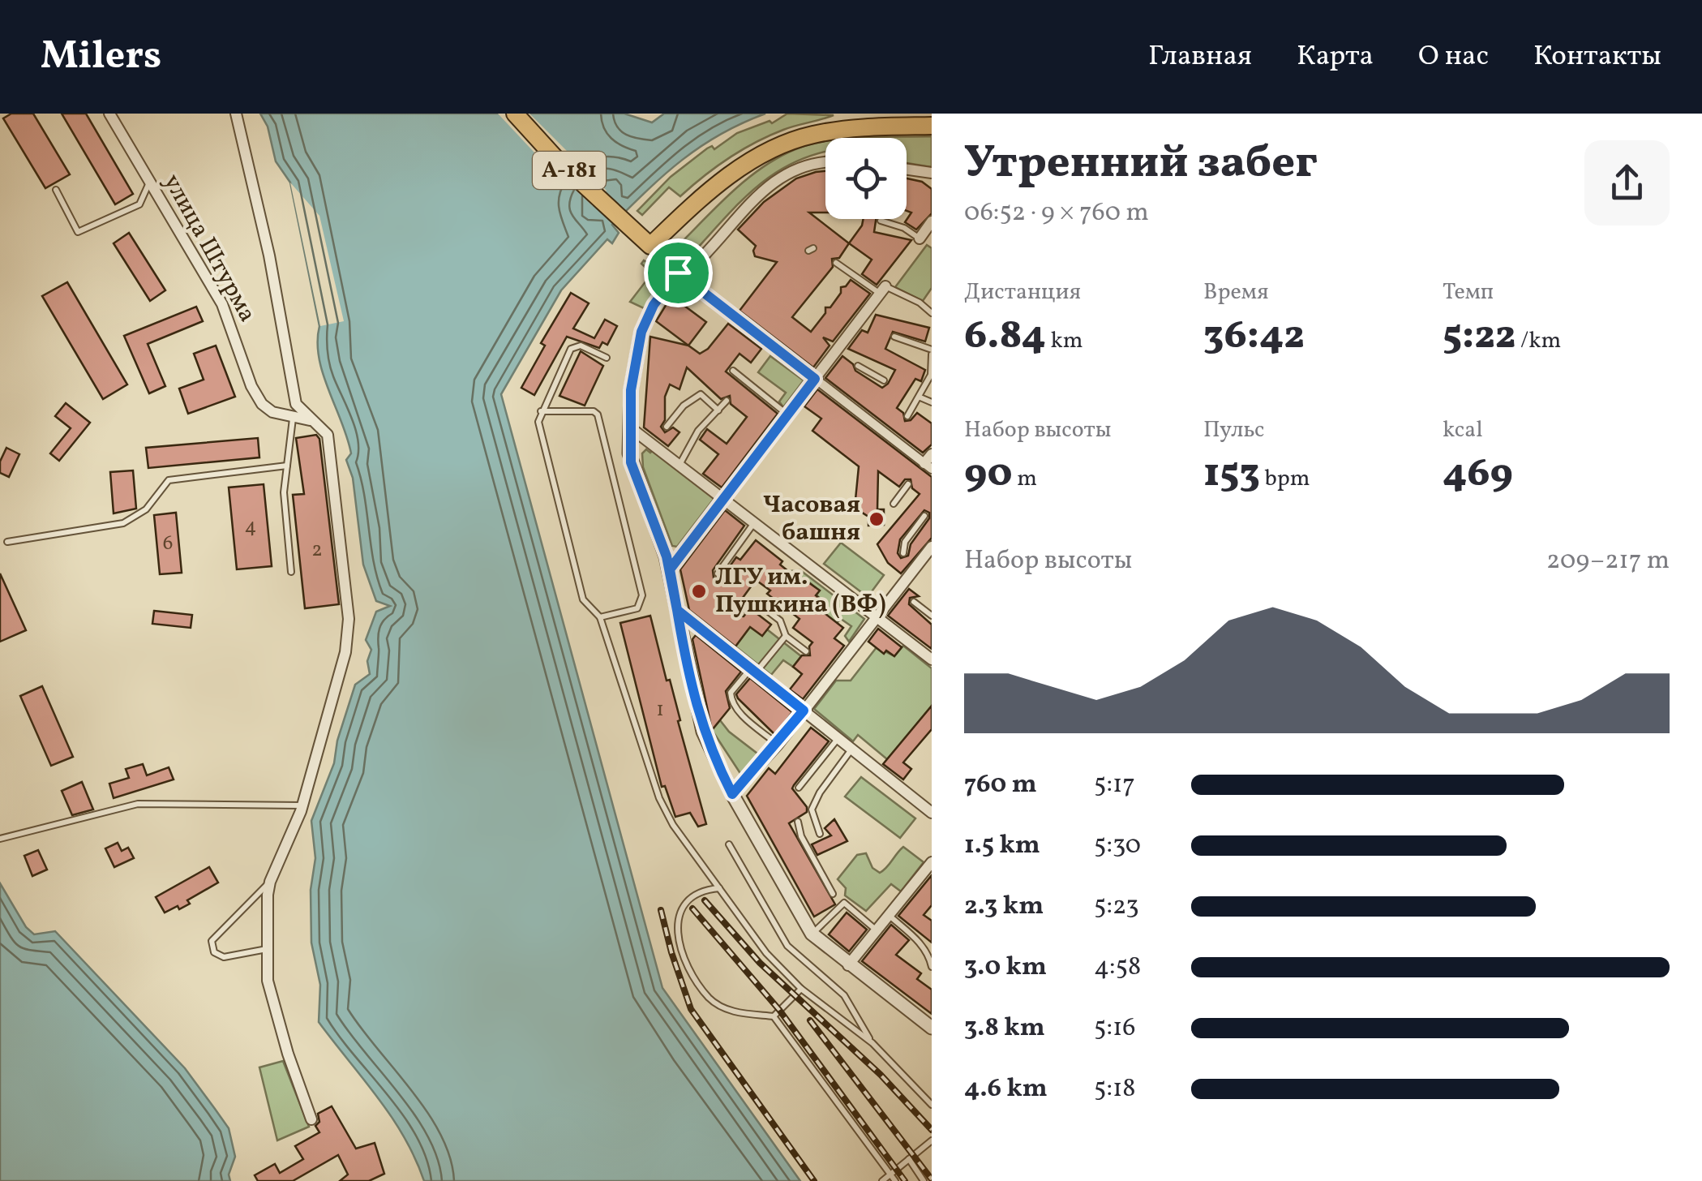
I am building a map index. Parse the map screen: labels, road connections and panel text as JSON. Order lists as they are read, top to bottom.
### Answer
{
  "streets": {
    "main road": ["А-181"],
    "street": ["улица Штурма"]
  },
  "places": ["Часовая башня", "ЛГУ им. Пушкина (ВФ)"],
  "house_numbers": [
    "4",
    "6",
    "2",
    "1"
  ],
  "page": {
    "header": "Milers",
    "nav": [
      "Главная",
      "Карта",
      "О нас",
      "Контакты"
    ],
    "heading": ["Утренний забег", "06:52 · 9 × 760 m"],
    "stats": [
      ["Дистанция", "6.84 km"],
      ["Время", "36:42"],
      ["Темп", "5:22 /km"],
      ["Набор высоты", "90 m"],
      ["Пульс", "153 bpm"],
      ["kcal", "469"]
    ],
    "chart": ["Набор высоты", "209–217 m"],
    "list": [
      {
        "name": "760 m",
        "note": "5:17"
      },
      {
        "name": "1.5 km",
        "note": "5:30"
      },
      {
        "name": "2.3 km",
        "note": "5:23"
      },
      {
        "name": "3.0 km",
        "note": "4:58"
      },
      {
        "name": "3.8 km",
        "note": "5:16"
      },
      {
        "name": "4.6 km",
        "note": "5:18"
      }
    ]
  }
}
